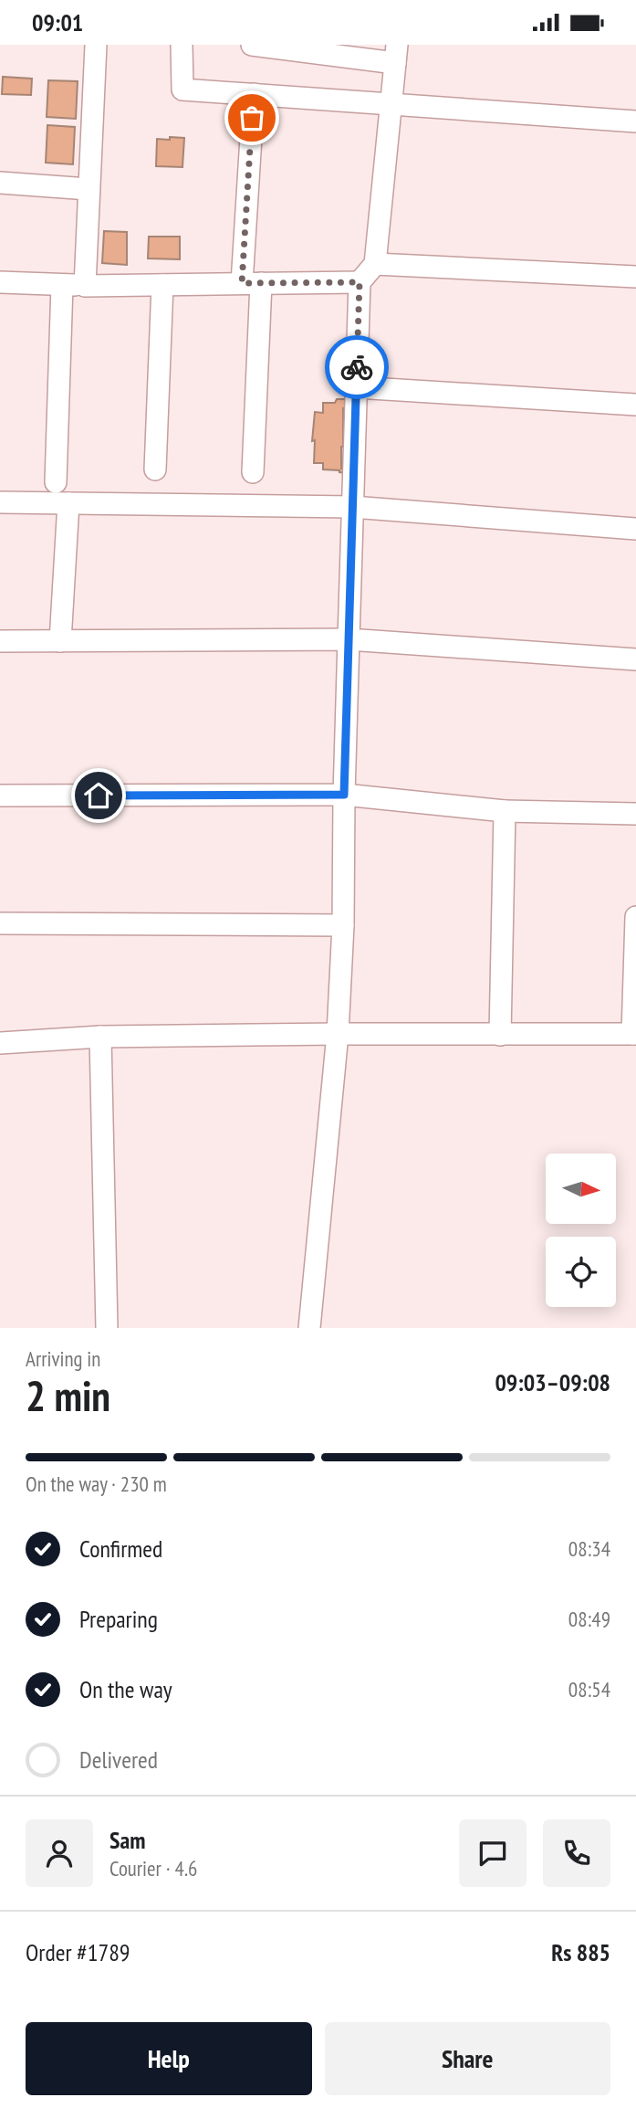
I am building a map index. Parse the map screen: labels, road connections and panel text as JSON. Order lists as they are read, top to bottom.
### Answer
{
  "north": "right",
  "page": {
    "status": "09:01",
    "heading": ["2 min", "Arriving in", "09:03–09:08"],
    "panel": [
      "Sam",
      "Courier · 4.6",
      "Order #1789",
      "Rs 885"
    ],
    "bar": "On the way · 230 m",
    "list": [
      ["Confirmed", "08:34"],
      ["Preparing", "08:49"],
      ["On the way", "08:54"],
      "Delivered"
    ],
    "buttons": ["Help", "Share"]
  }
}
